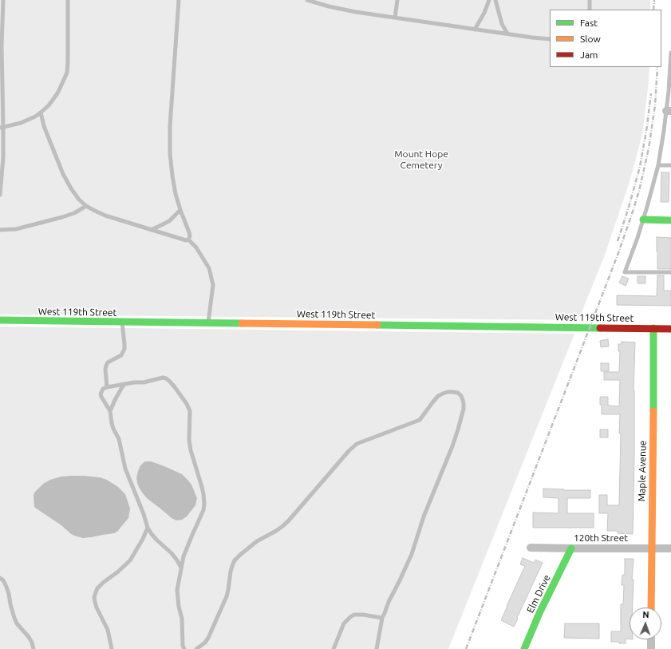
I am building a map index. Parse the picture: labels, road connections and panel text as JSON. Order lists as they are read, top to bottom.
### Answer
{
  "streets": {
    "street": [
      "West 119th Street",
      "Maple Avenue",
      "120th Street",
      "Elm Drive"
    ]
  },
  "crossings": [
    ["West 119th Street", "Maple Avenue"],
    ["Maple Avenue", "120th Street"],
    ["120th Street", "Elm Drive"]
  ],
  "parks": ["Mount Hope Cemetery"],
  "legend": ["Fast", "Slow", "Jam"],
  "north": "top"
}
